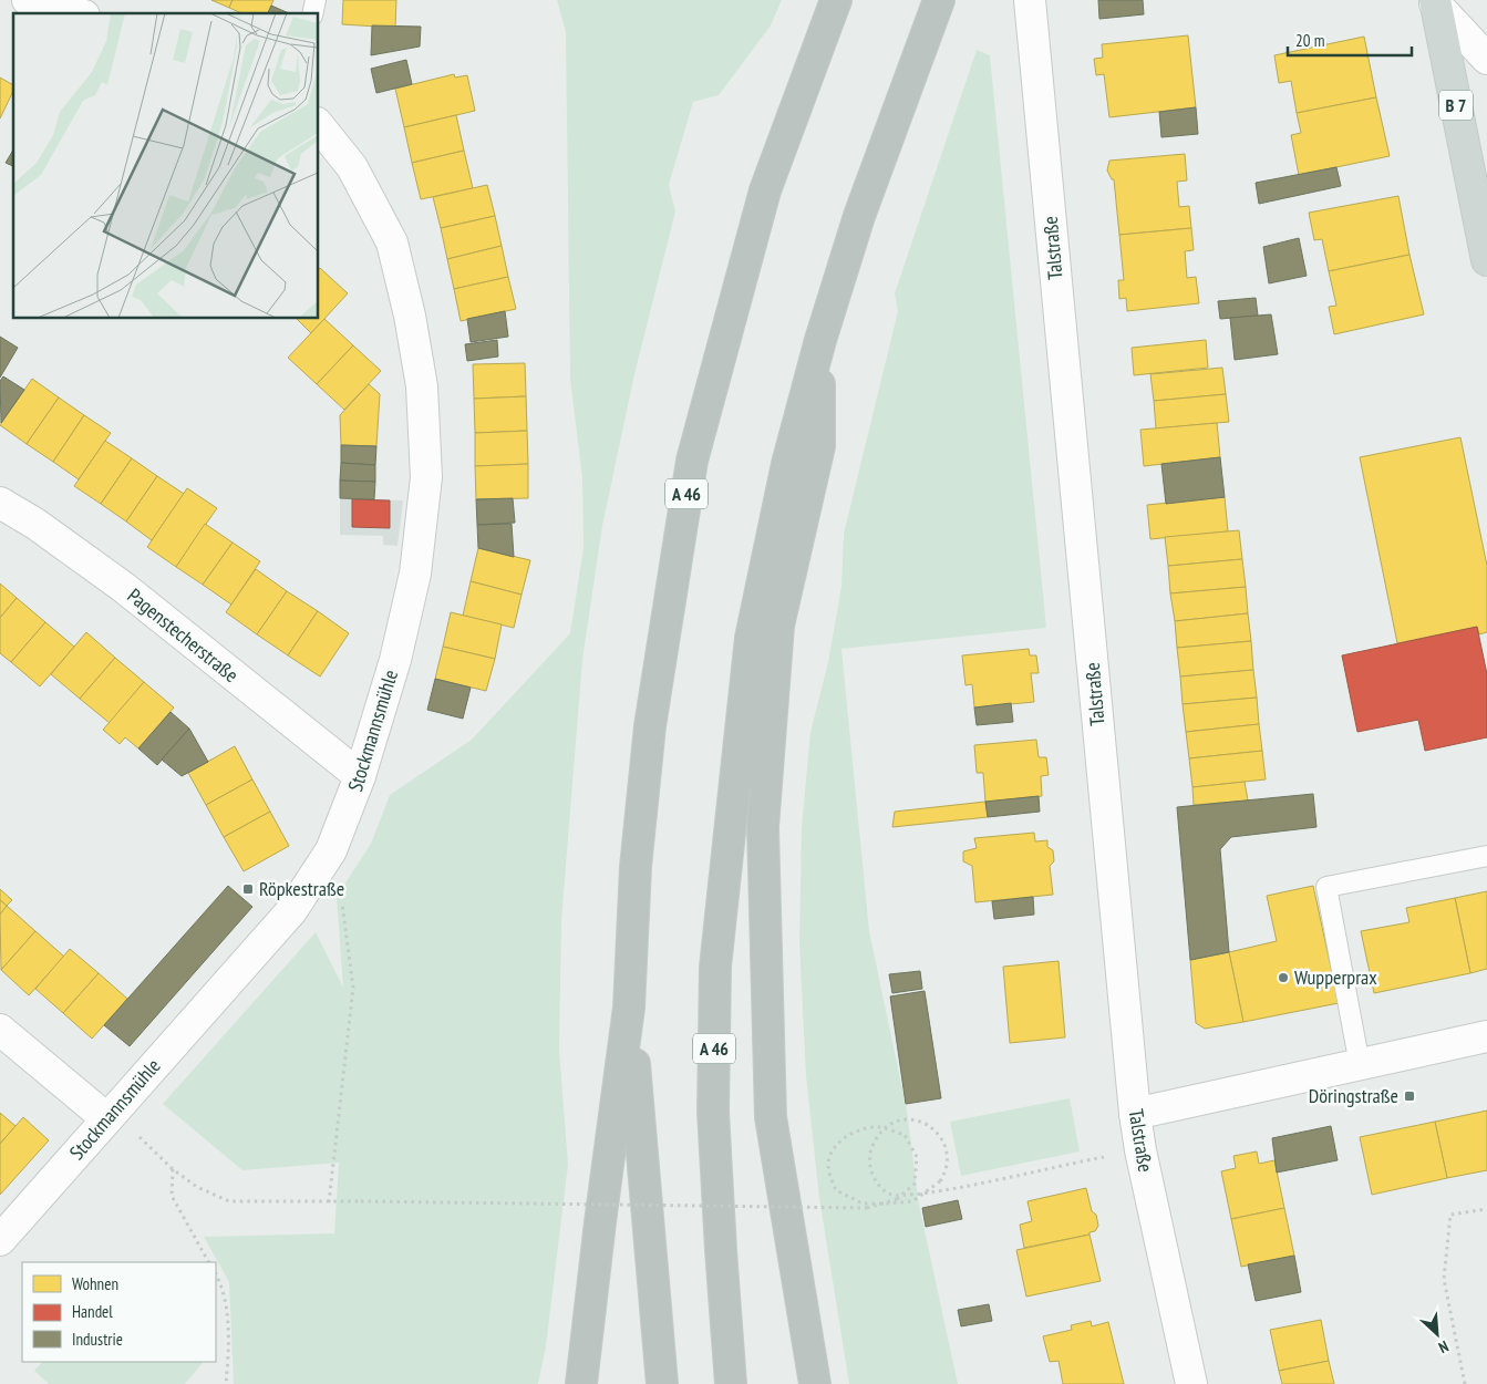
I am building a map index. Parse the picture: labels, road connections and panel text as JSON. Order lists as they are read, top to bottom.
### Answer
{
  "streets": {
    "highway": ["A 46"],
    "main road": ["B 7"],
    "street": ["Talstraße", "Pagenstecherstraße", "Stockmannsmühle"]
  },
  "crossings": [
    ["Pagenstecherstraße", "Stockmannsmühle"]
  ],
  "places": {
    "transit": ["Röpkestraße", "Döringstraße"],
    "other": ["Wupperprax"]
  },
  "legend": ["Wohnen", "Handel", "Industrie"],
  "scale_bar": "20 m",
  "north": "bottom right"
}
